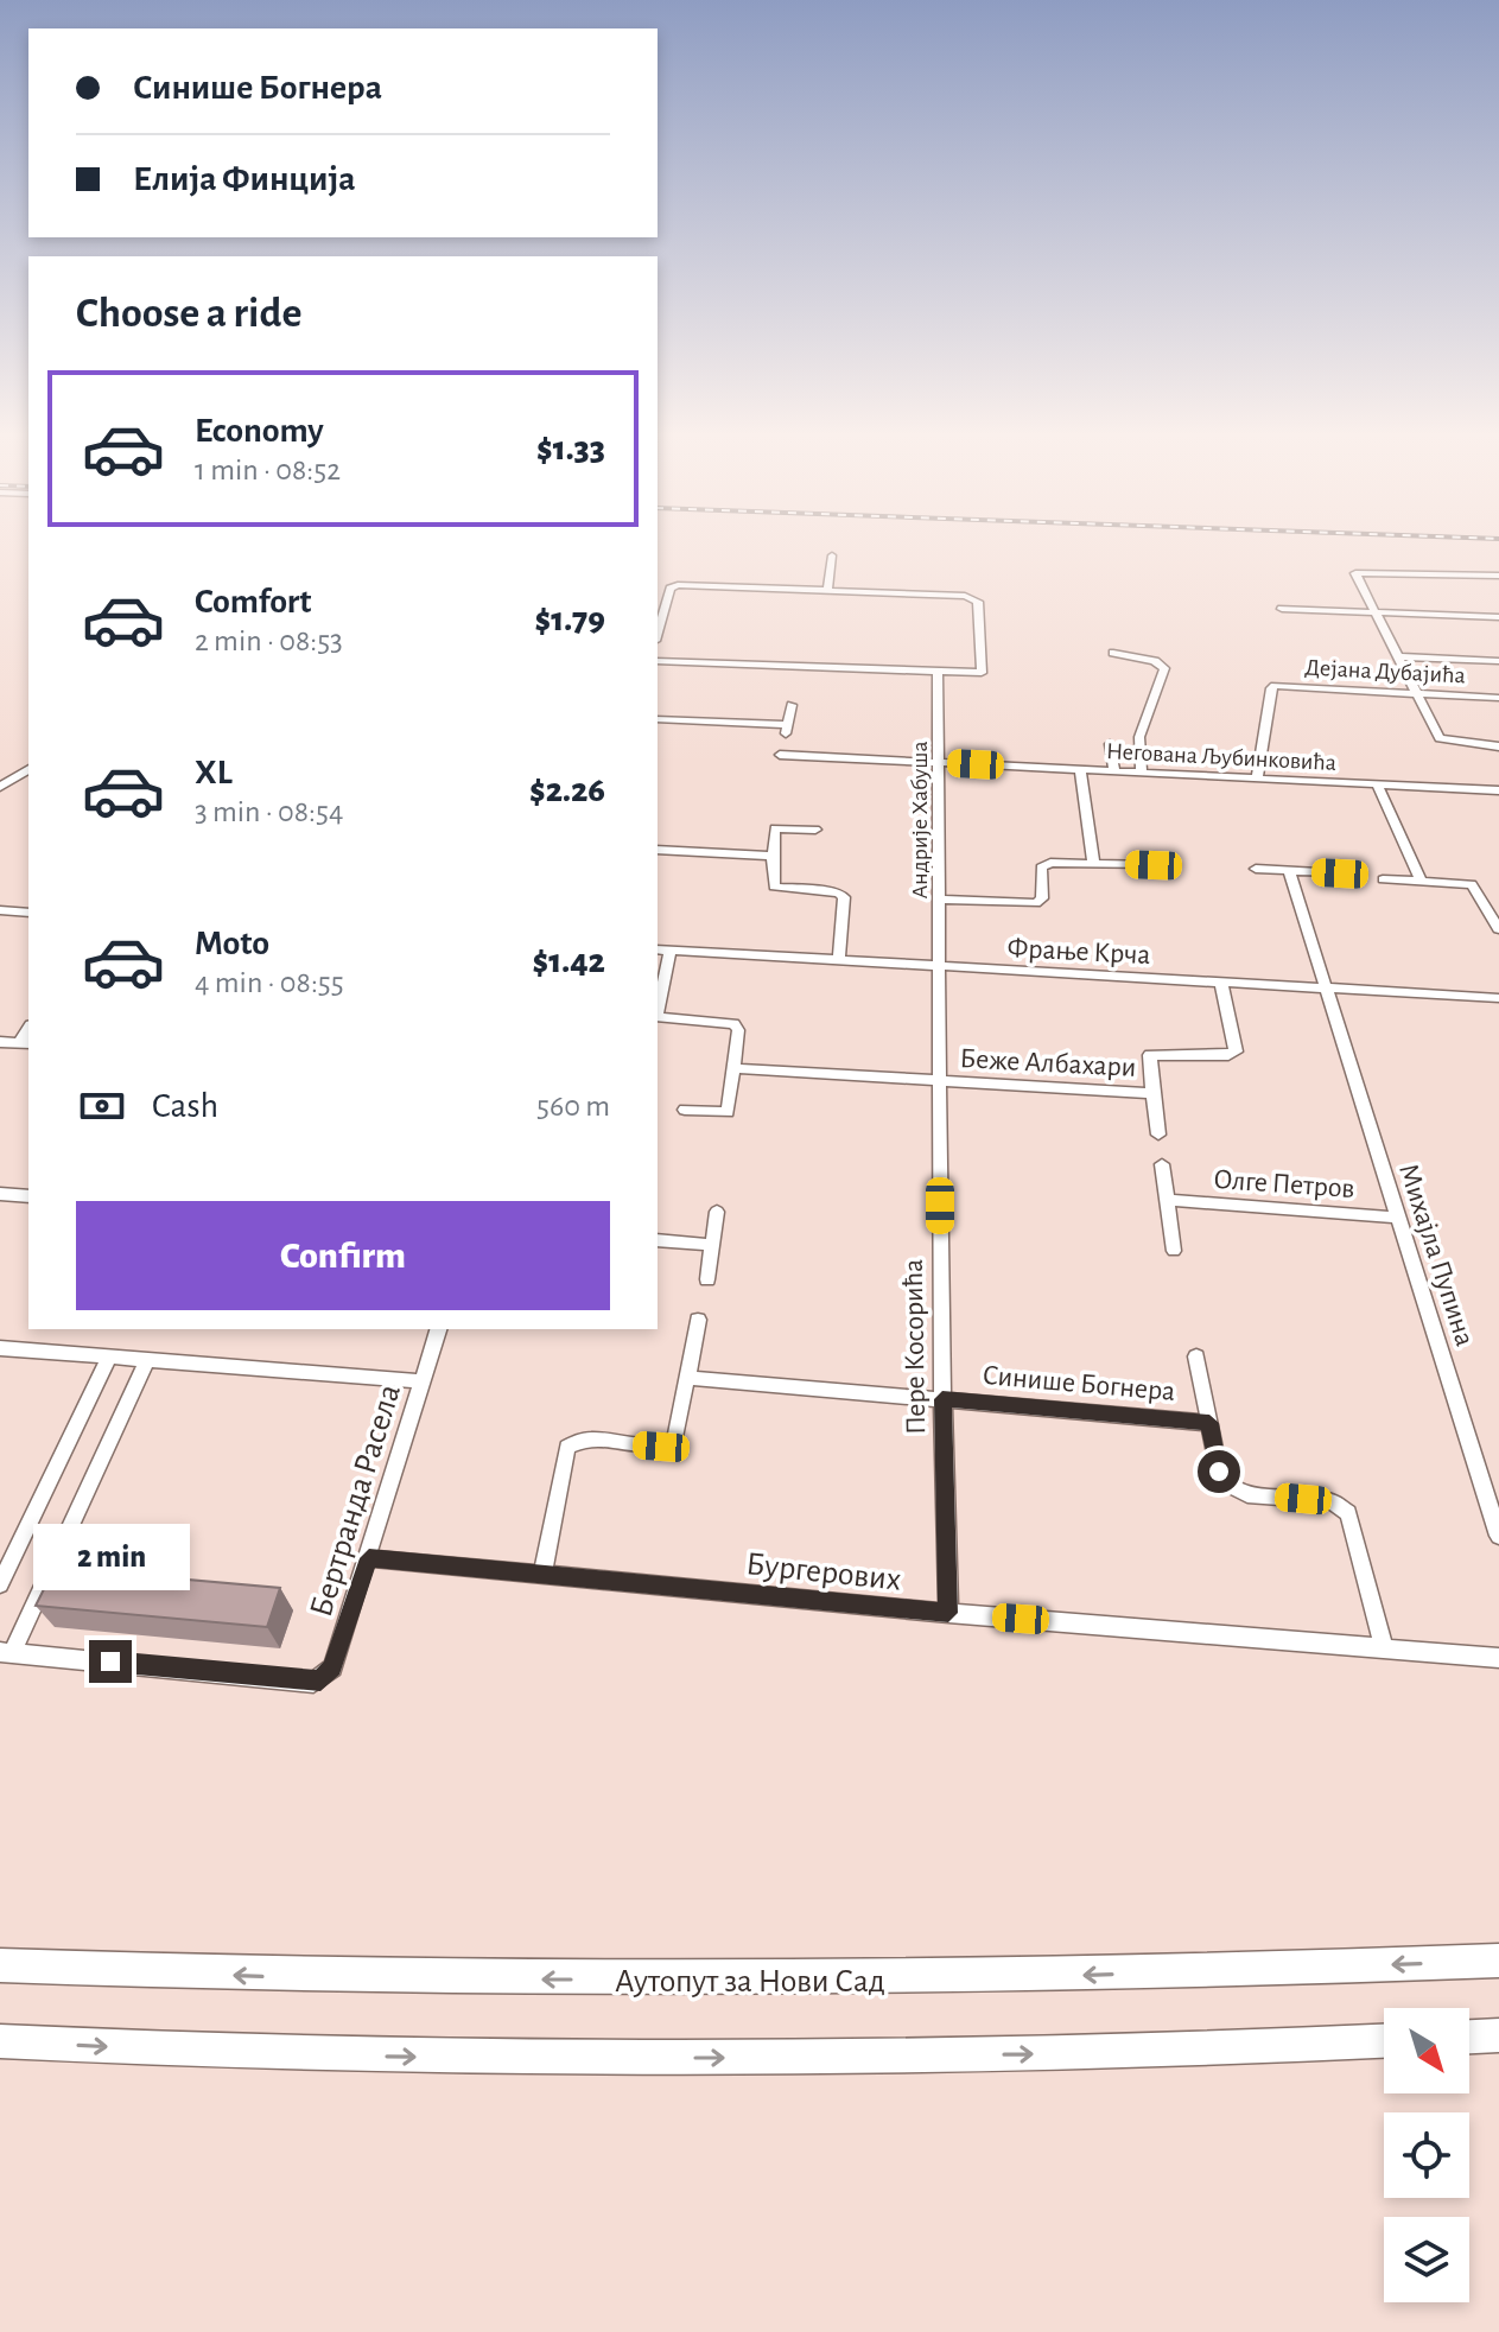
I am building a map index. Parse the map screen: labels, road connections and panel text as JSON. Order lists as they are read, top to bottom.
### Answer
{
  "streets": {
    "main road": ["Аутопут за Нови Сад"],
    "street": [
      "Дејана Дубајића",
      "Негована Љубинковића",
      "Андрије Хабуша",
      "Фрање Крча",
      "Беже Албахари",
      "Олге Петров",
      "Михајла Пупина",
      "Пере Косорића",
      "Синише Богнера",
      "Бертранда Расела",
      "Бургерових"
    ]
  },
  "crossings": [
    ["Дејана Дубајића", "Негована Љубинковића"],
    ["Негована Љубинковића", "Андрије Хабуша"],
    ["Андрије Хабуша", "Фрање Крча"],
    ["Андрије Хабуша", "Пере Косорића"],
    ["Фрање Крча", "Беже Албахари"],
    ["Фрање Крча", "Михајла Пупина"],
    ["Фрање Крча", "Пере Косорића"],
    ["Беже Албахари", "Пере Косорића"],
    ["Олге Петров", "Михајла Пупина"],
    ["Пере Косорића", "Синише Богнера"],
    ["Пере Косорића", "Бургерових"],
    ["Синише Богнера", "Бургерових"],
    ["Бертранда Расела", "Бургерових"]
  ],
  "north": "bottom right",
  "page": {
    "banner": ["Синише Богнера", "Елија Финција"],
    "heading": "Choose a ride",
    "list": [
      {
        "name": "Economy",
        "note": "1 min · 08:52",
        "value": "$1.33"
      },
      {
        "name": "Comfort",
        "note": "2 min · 08:53",
        "value": "$1.79"
      },
      {
        "name": "XL",
        "note": "3 min · 08:54",
        "value": "$2.26"
      },
      {
        "name": "Moto",
        "note": "4 min · 08:55",
        "value": "$1.42"
      }
    ],
    "pay": ["Cash", "560 m"],
    "buttons": "Confirm",
    "bubble": "2 min"
  }
}
